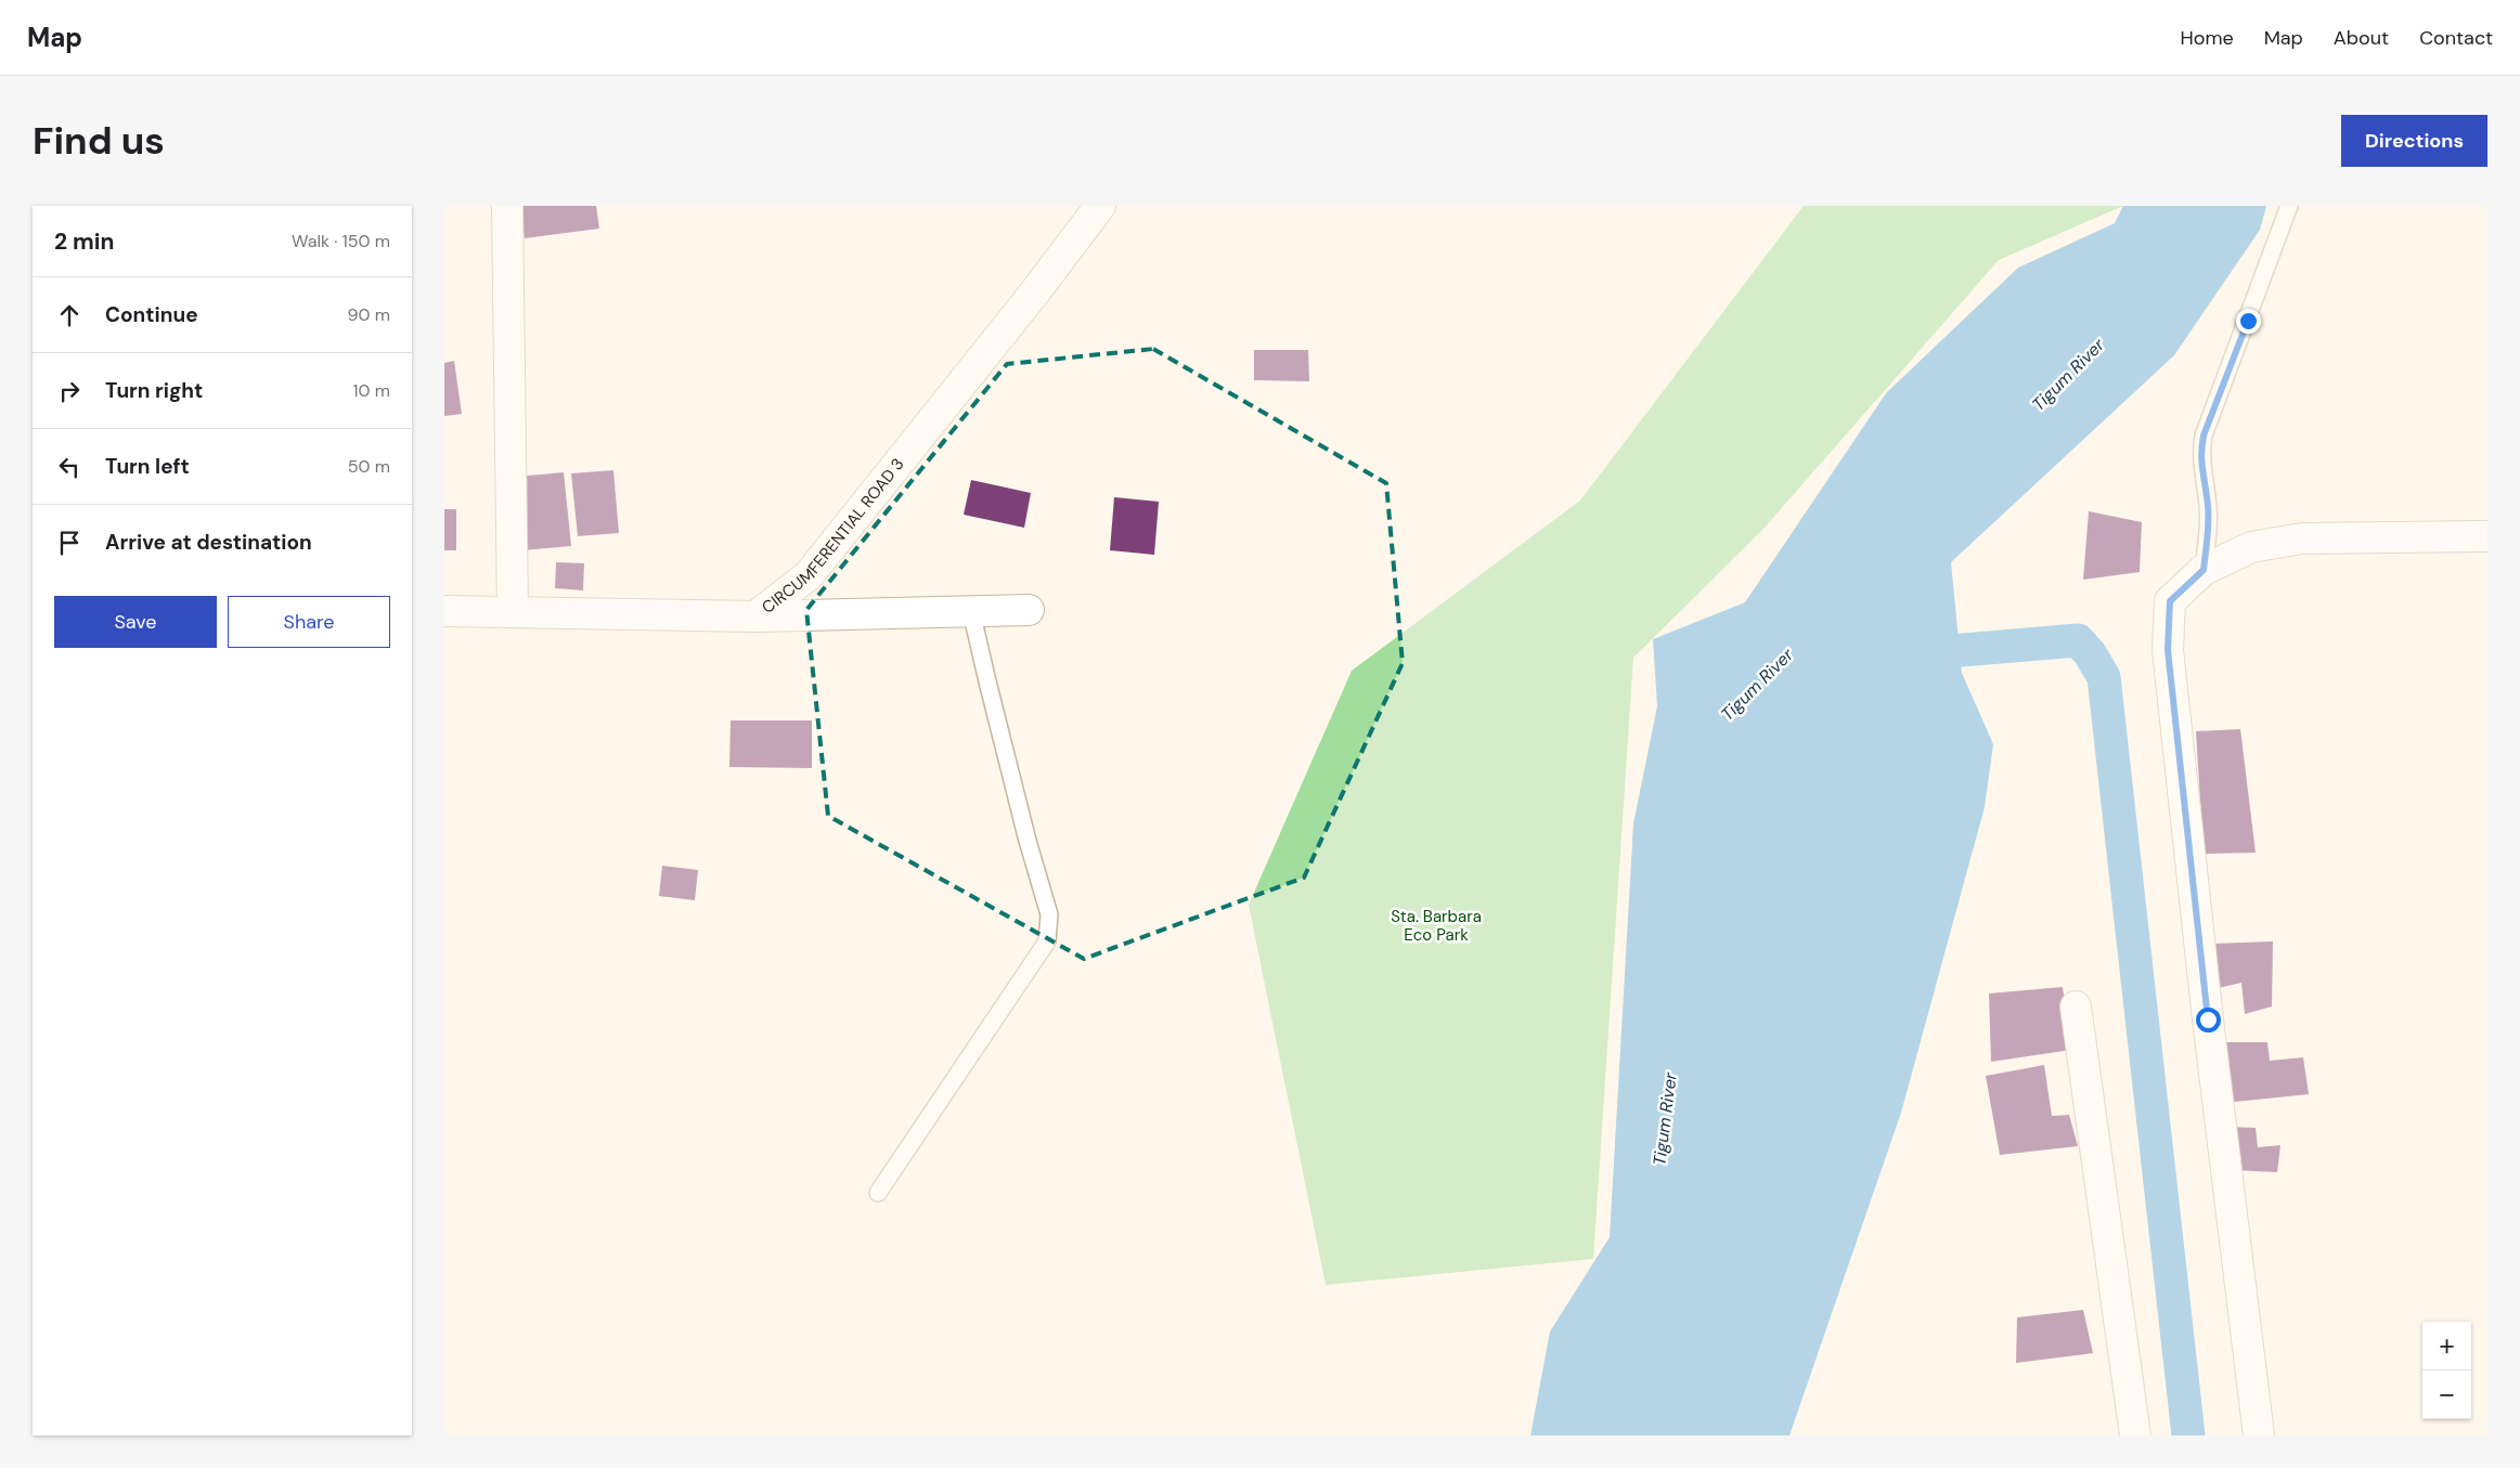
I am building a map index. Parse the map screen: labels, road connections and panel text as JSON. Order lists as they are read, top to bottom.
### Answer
{
  "streets": {
    "street": ["CIRCUMFERENTIAL ROAD 3"]
  },
  "water": ["Tigum River"],
  "parks": ["Sta. Barbara Eco Park"],
  "page": {
    "header": "Map",
    "nav": [
      "Home",
      "Map",
      "About",
      "Contact"
    ],
    "buttons": [
      "Directions",
      ["Save", "Share"]
    ],
    "title": "Find us",
    "heading": ["2 min", "Walk · 150 m"],
    "list": [
      ["Continue", "90 m"],
      ["Turn right", "10 m"],
      ["Turn left", "50 m"],
      "Arrive at destination"
    ],
    "map_buttons": ["+", "−"]
  }
}
